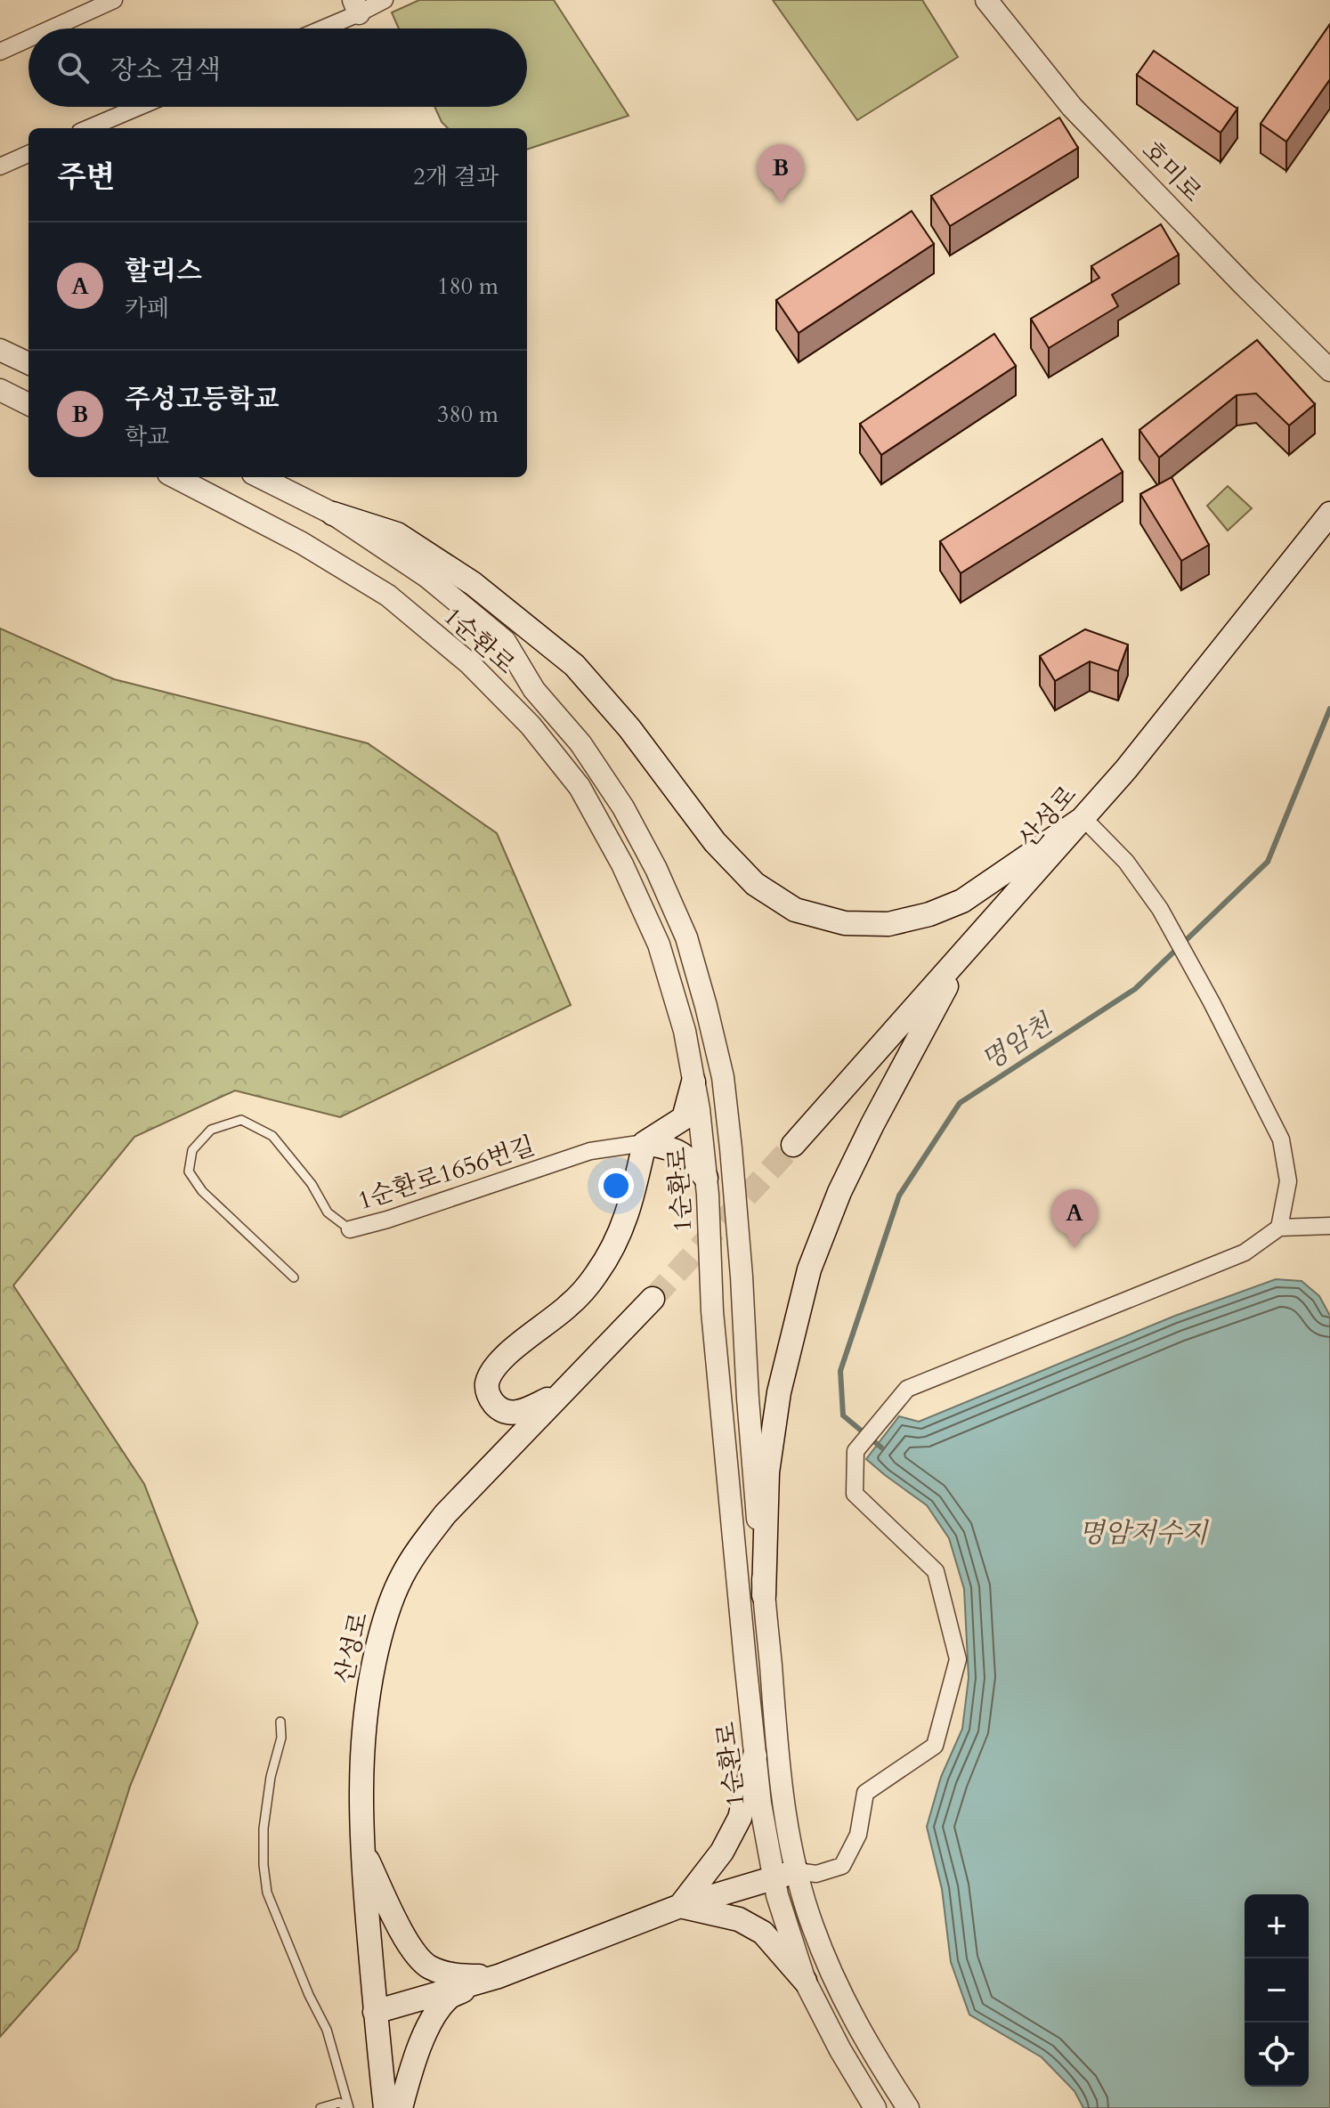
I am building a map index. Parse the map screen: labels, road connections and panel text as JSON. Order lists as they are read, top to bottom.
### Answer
{
  "streets": {
    "main road": ["산성로"],
    "street": ["호미로", "1순환로", "1순환로1656번길"]
  },
  "water": ["명암천", "명암저수지"],
  "page": {
    "search": "장소 검색",
    "heading": ["주변", "2개 결과"],
    "pins": ["B", "A"],
    "list": [
      {
        "mark": "A",
        "name": "할리스",
        "note": "카페",
        "value": "180 m"
      },
      {
        "mark": "B",
        "name": "주성고등학교",
        "note": "학교",
        "value": "380 m"
      }
    ],
    "map_buttons": ["+", "−"]
  }
}
